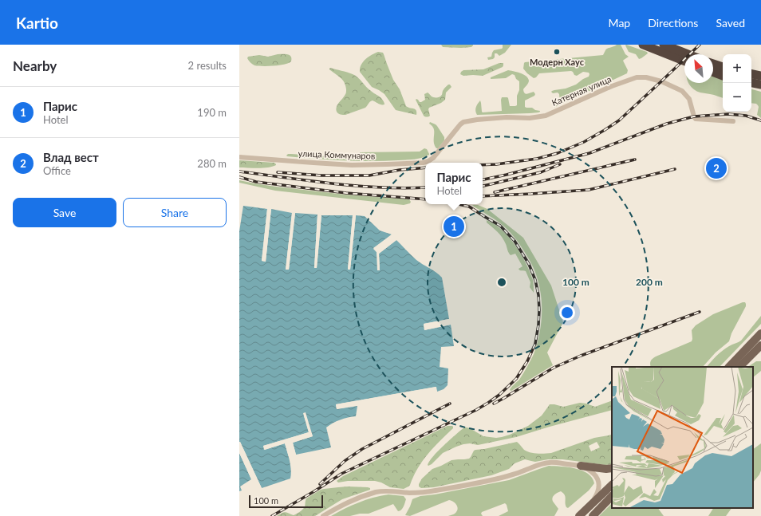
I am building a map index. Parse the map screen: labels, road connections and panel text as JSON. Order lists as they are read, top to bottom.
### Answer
{
  "streets": {
    "street": ["Катерная улица", "улица Коммунаров"]
  },
  "crossings": [
    ["Катерная улица", "улица Коммунаров"]
  ],
  "places": ["Модерн Хаус"],
  "scale_bar": "100 m",
  "north": "top left",
  "page": {
    "header": "Kartio",
    "nav": ["Map", "Directions", "Saved"],
    "heading": ["Nearby", "2 results"],
    "map_buttons": ["+", "−"],
    "list": [
      {
        "mark": "1",
        "name": "Парис",
        "note": "Hotel",
        "value": "190 m"
      },
      {
        "mark": "2",
        "name": "Влад вест",
        "note": "Office",
        "value": "280 m"
      }
    ],
    "pins": ["2", "1"],
    "popup": ["Парис", "Hotel"],
    "buttons": ["Save", "Share"],
    "scale": "100 m"
  },
  "rings": ["100 m", "200 m"]
}
